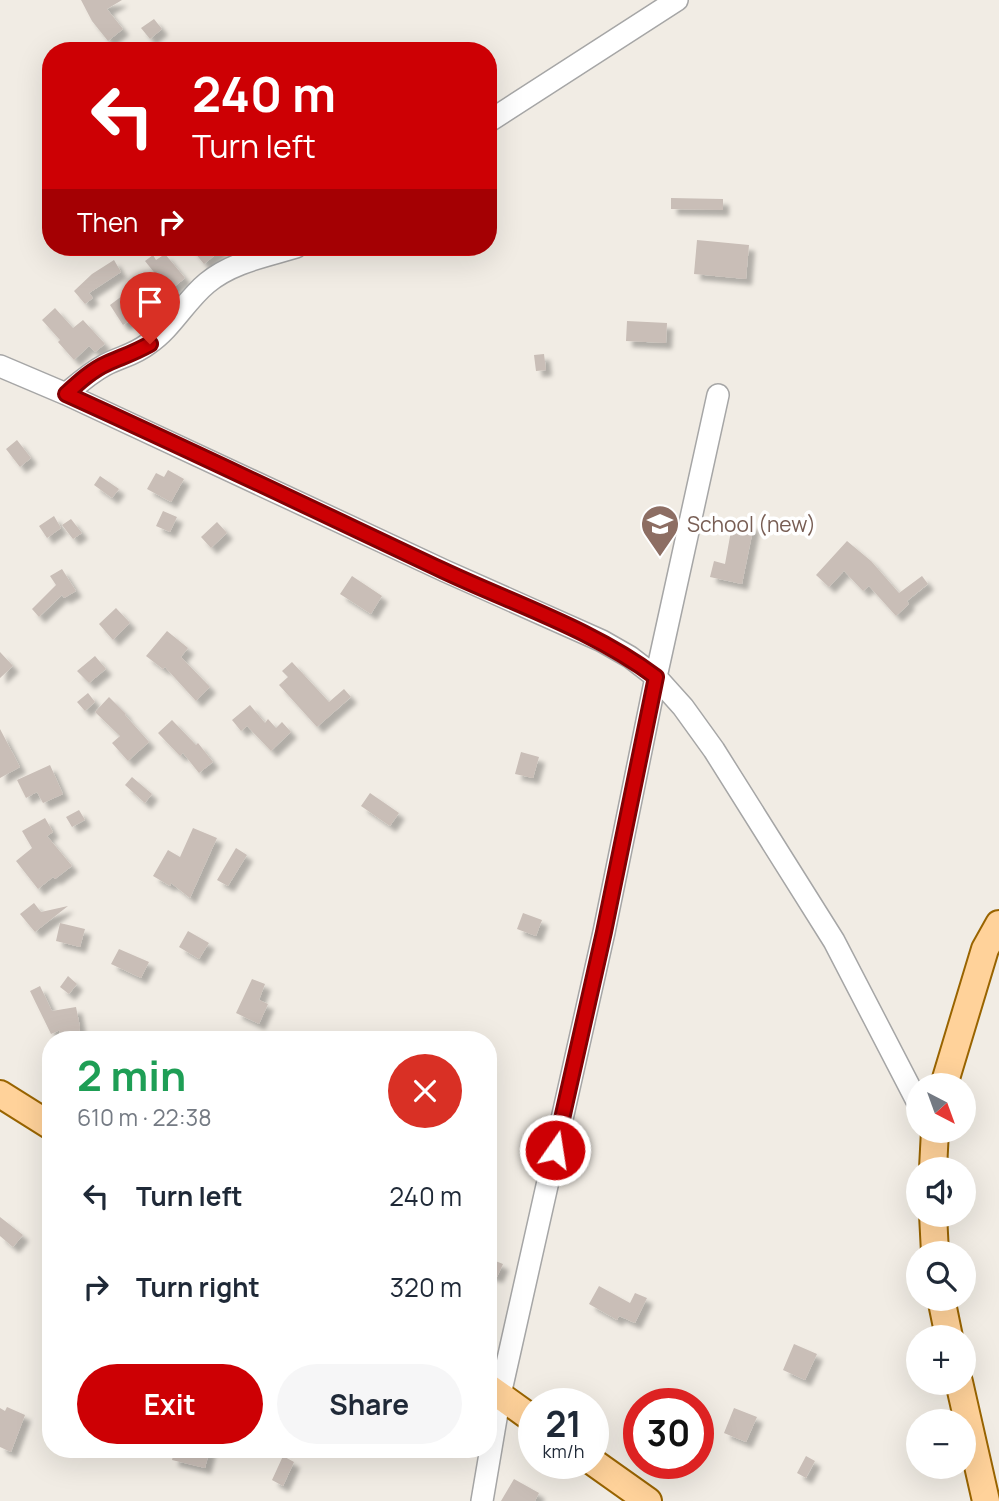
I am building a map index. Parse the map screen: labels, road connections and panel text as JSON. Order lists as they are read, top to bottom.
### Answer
{
  "places": {
    "school or university": ["School (new)"]
  },
  "north": "bottom right",
  "page": {
    "turn": ["240 m", "Turn left"],
    "then": "Then",
    "heading": ["2 min", "610 m · 22:38"],
    "map_buttons": ["+", "−"],
    "list": [
      {
        "name": "Turn left",
        "value": "240 m"
      },
      {
        "name": "Turn right",
        "value": "320 m"
      }
    ],
    "buttons": ["Exit", "Share"],
    "speed": "21 km/h",
    "limit": "30"
  }
}
